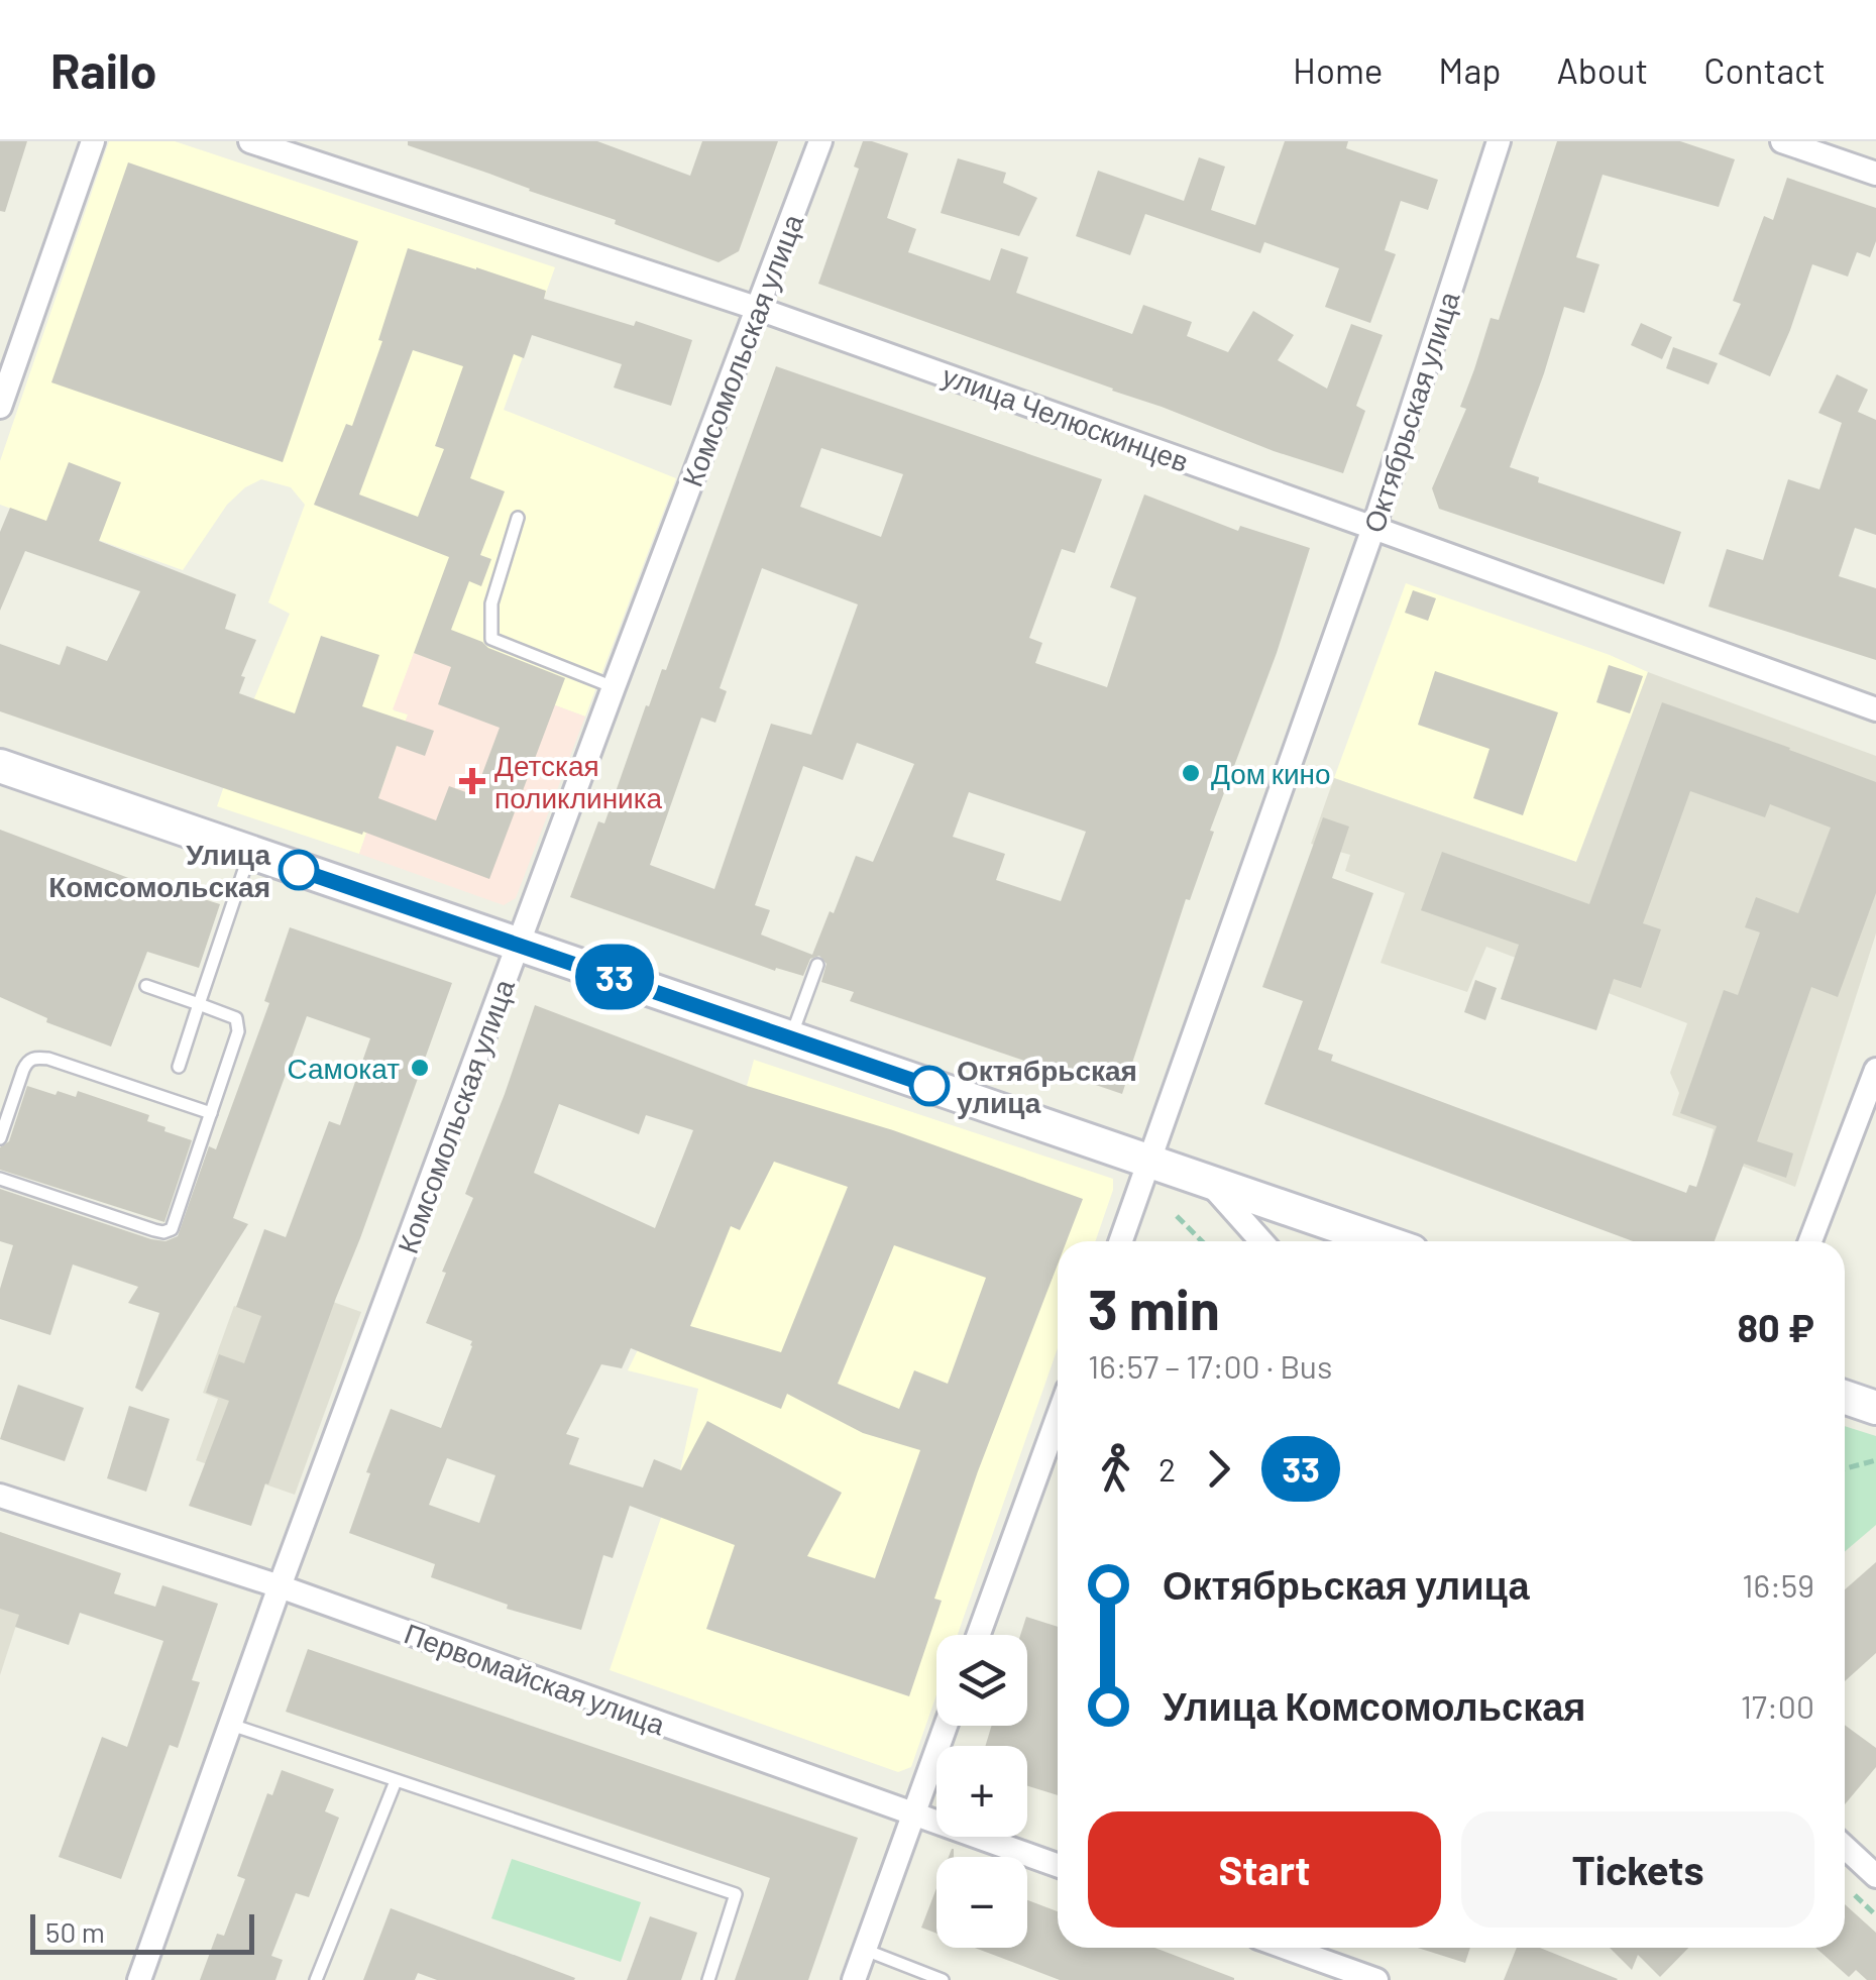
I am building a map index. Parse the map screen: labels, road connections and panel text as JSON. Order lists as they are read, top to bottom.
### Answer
{
  "streets": {
    "street": [
      "Комсомольская улица",
      "Октябрьская улица",
      "улица Челюскинцев",
      "Первомайская улица"
    ]
  },
  "crossings": [
    ["Комсомольская улица", "улица Челюскинцев"],
    ["Комсомольская улица", "Первомайская улица"],
    ["Октябрьская улица", "улица Челюскинцев"]
  ],
  "places": {
    "other": [
      "Дом кино",
      "Улица Комсомольская",
      "Самокат",
      "Октябрьская улица"
    ],
    "health": ["Детская поликлиника"]
  },
  "lines": ["bus line 33"],
  "scale_bar": "50 m",
  "page": {
    "header": "Railo",
    "nav": [
      "Home",
      "Map",
      "About",
      "Contact"
    ],
    "on_map": "33",
    "heading": ["3 min", "16:57 – 17:00 · Bus", "80 ₽"],
    "legs": ["2", "33"],
    "list": [
      {
        "name": "Октябрьская улица",
        "value": "16:59"
      },
      {
        "name": "Улица Комсомольская",
        "value": "17:00"
      }
    ],
    "map_buttons": ["+", "−"],
    "buttons": ["Start", "Tickets"],
    "scale": "50 m"
  }
}
